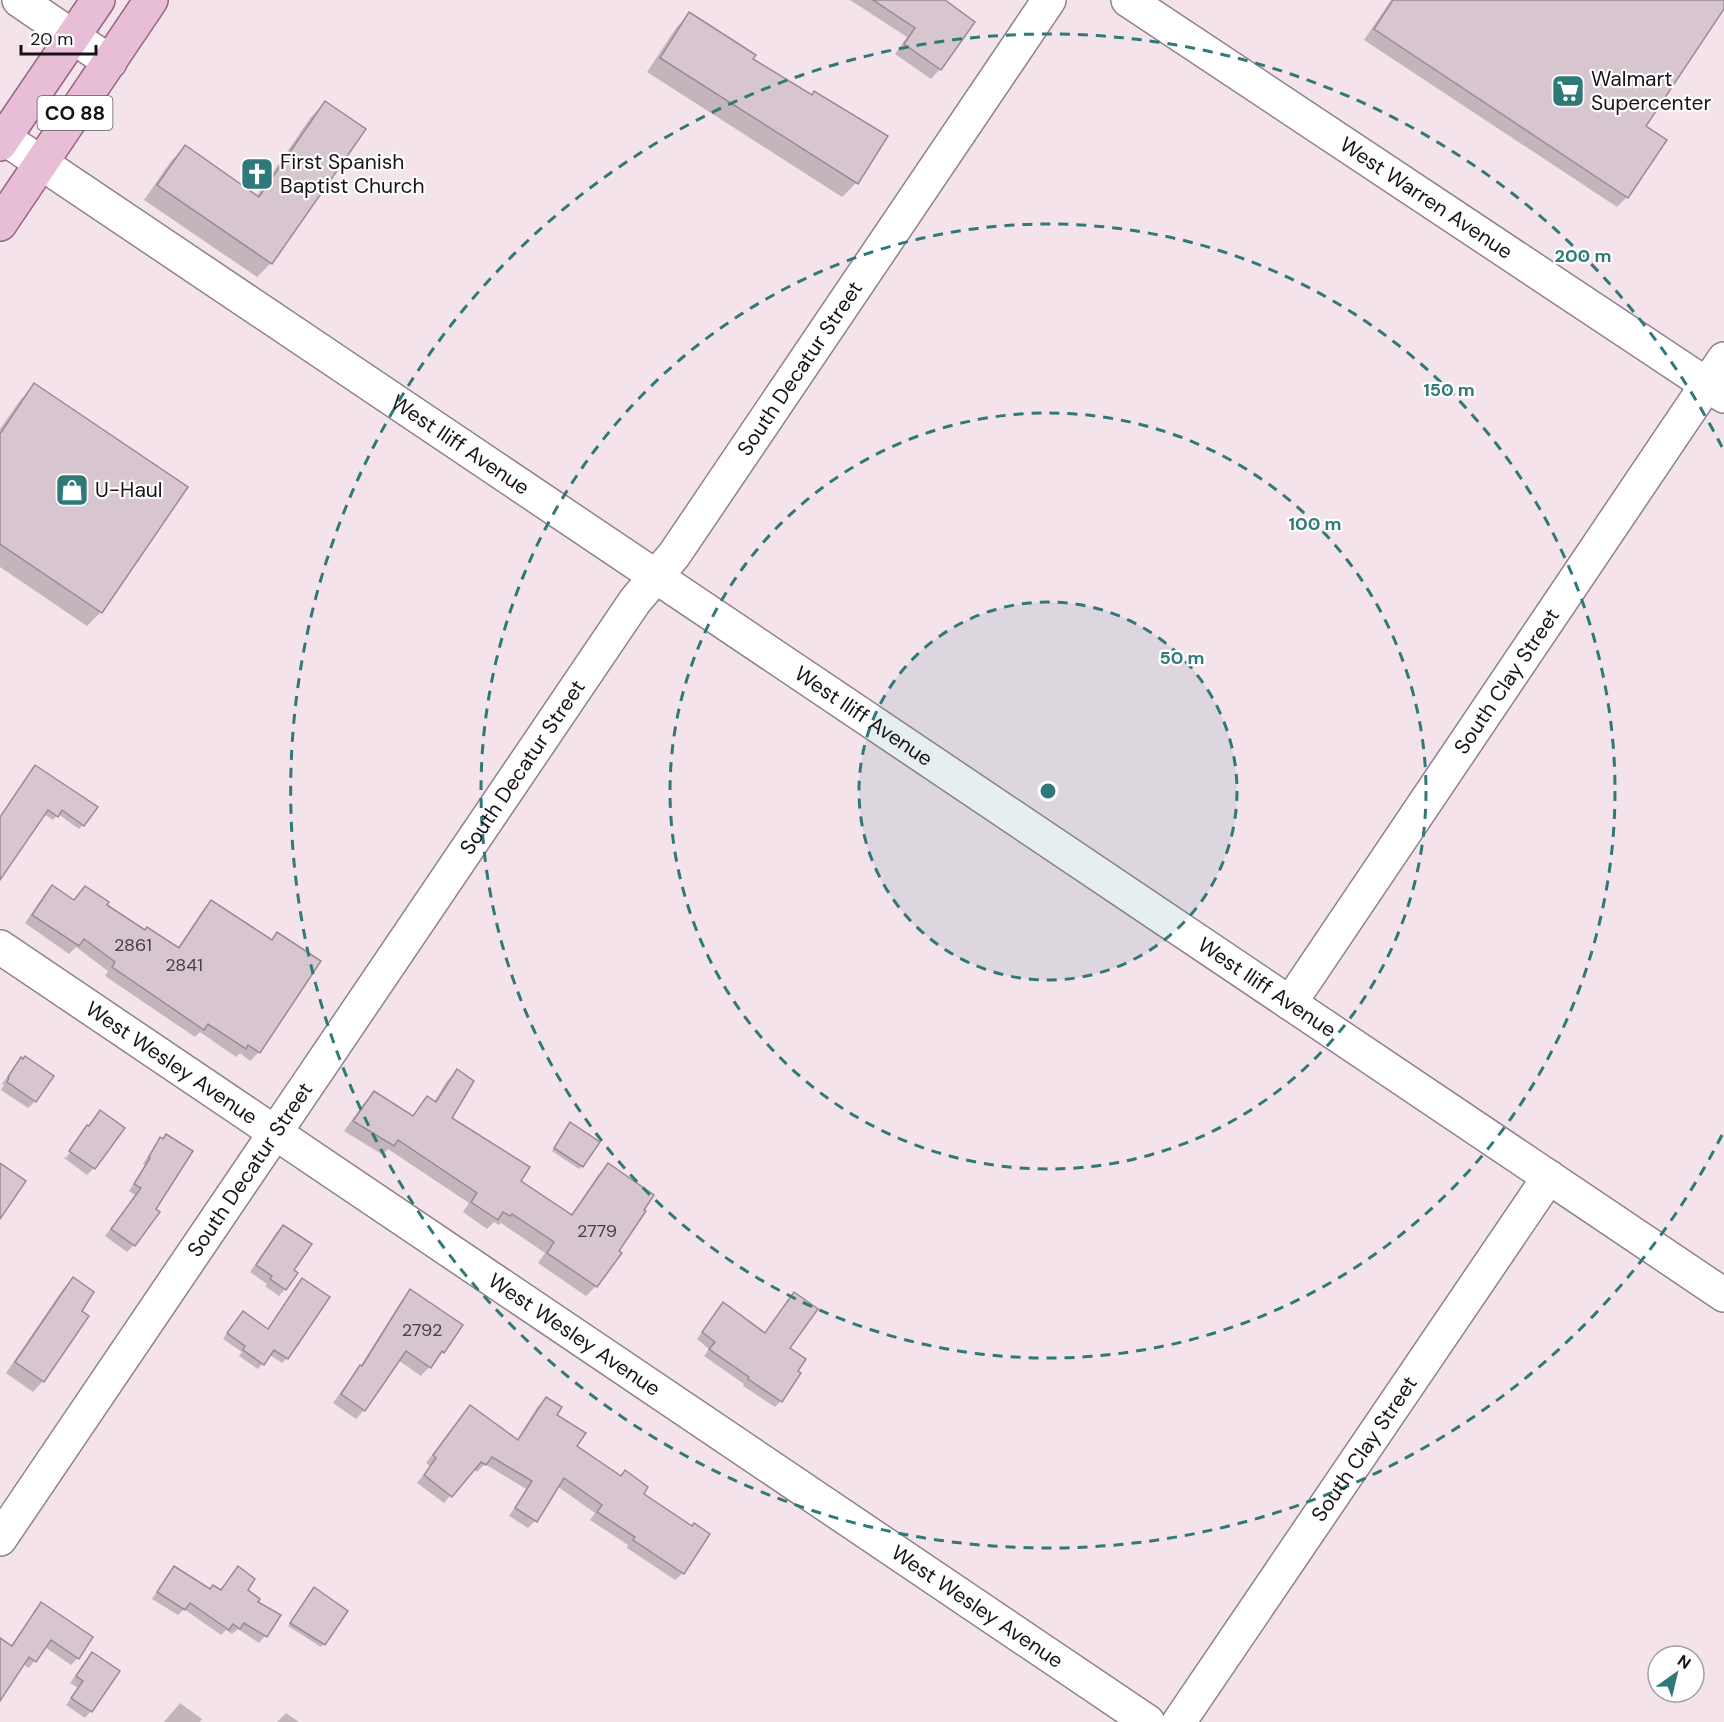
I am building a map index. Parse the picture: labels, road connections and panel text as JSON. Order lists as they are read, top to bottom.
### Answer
{
  "streets": {
    "main road": ["CO 88"],
    "street": [
      "West Warren Avenue",
      "South Decatur Street",
      "West Iliff Avenue",
      "South Clay Street",
      "West Wesley Avenue"
    ]
  },
  "crossings": [
    ["CO 88", "West Iliff Avenue"],
    ["West Warren Avenue", "South Clay Street"],
    ["South Decatur Street", "West Iliff Avenue"],
    ["South Decatur Street", "West Wesley Avenue"],
    ["West Iliff Avenue", "South Clay Street"]
  ],
  "places": {
    "supermarket": ["Walmart Supercenter"],
    "church": ["First Spanish Baptist Church"],
    "shop": ["U-Haul"]
  },
  "house_numbers": [
    "2861",
    "2841",
    "2779",
    "2792"
  ],
  "scale_bar": "20 m",
  "north": "top right",
  "rings": [
    "200 m",
    "150 m",
    "100 m",
    "50 m"
  ]
}
